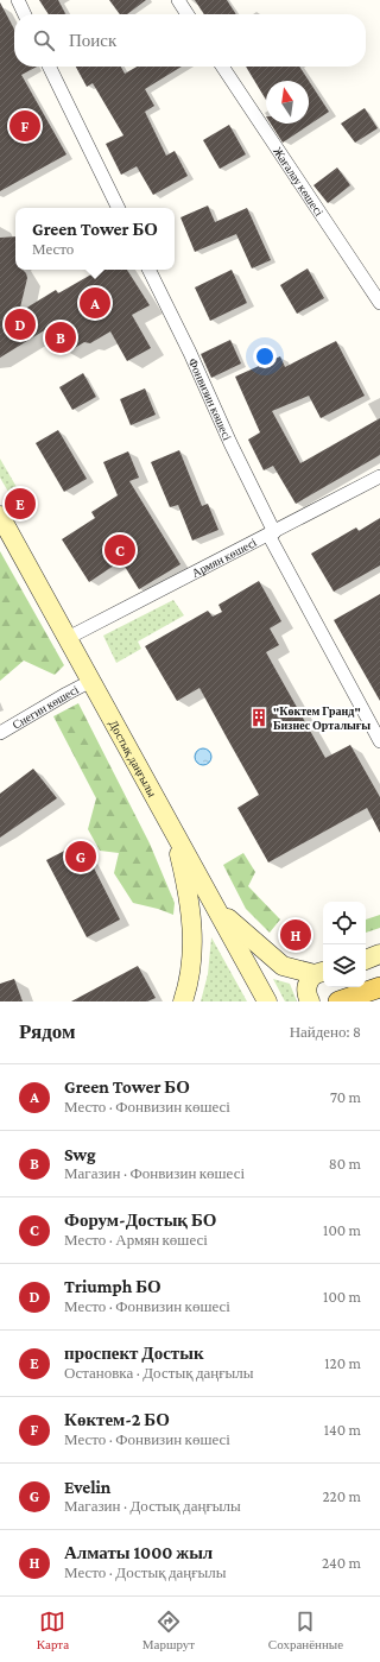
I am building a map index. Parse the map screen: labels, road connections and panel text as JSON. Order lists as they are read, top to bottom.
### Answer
{
  "streets": {
    "main road": ["Достық даңғылы"],
    "street": [
      "Жағалау көшесі",
      "Фонвизин көшесі",
      "Армян көшесі",
      "Снегин көшесі"
    ]
  },
  "crossings": [
    ["Фонвизин көшесі", "Армян көшесі"],
    ["Армян көшесі", "Достық даңғылы"],
    ["Снегин көшесі", "Достық даңғылы"]
  ],
  "places": {
    "building": ["\"Көктем Гранд\" Бизнес Орталығы"]
  },
  "north": "top",
  "page": {
    "search": "Поиск",
    "pins": [
      "F",
      "A",
      "D",
      "B",
      "E",
      "C",
      "G",
      "H"
    ],
    "popup": ["Green Tower БО", "Место"],
    "heading": ["Рядом", "Найдено: 8"],
    "list": [
      {
        "mark": "A",
        "name": "Green Tower БО",
        "note": "Место · Фонвизин көшесі",
        "value": "70 m"
      },
      {
        "mark": "B",
        "name": "Swg",
        "note": "Магазин · Фонвизин көшесі",
        "value": "80 m"
      },
      {
        "mark": "C",
        "name": "Форум-Достық БО",
        "note": "Место · Армян көшесі",
        "value": "100 m"
      },
      {
        "mark": "D",
        "name": "Triumph БО",
        "note": "Место · Фонвизин көшесі",
        "value": "100 m"
      },
      {
        "mark": "E",
        "name": "проспект Достык",
        "note": "Остановка · Достық даңғылы",
        "value": "120 m"
      },
      {
        "mark": "F",
        "name": "Көктем-2 БО",
        "note": "Место · Фонвизин көшесі",
        "value": "140 m"
      },
      {
        "mark": "G",
        "name": "Evelin",
        "note": "Магазин · Достық даңғылы",
        "value": "220 m"
      },
      {
        "mark": "H",
        "name": "Алматы 1000 жыл",
        "note": "Место · Достық даңғылы",
        "value": "240 m"
      }
    ],
    "nav": ["Карта", "Маршрут", "Сохранённые"]
  }
}
